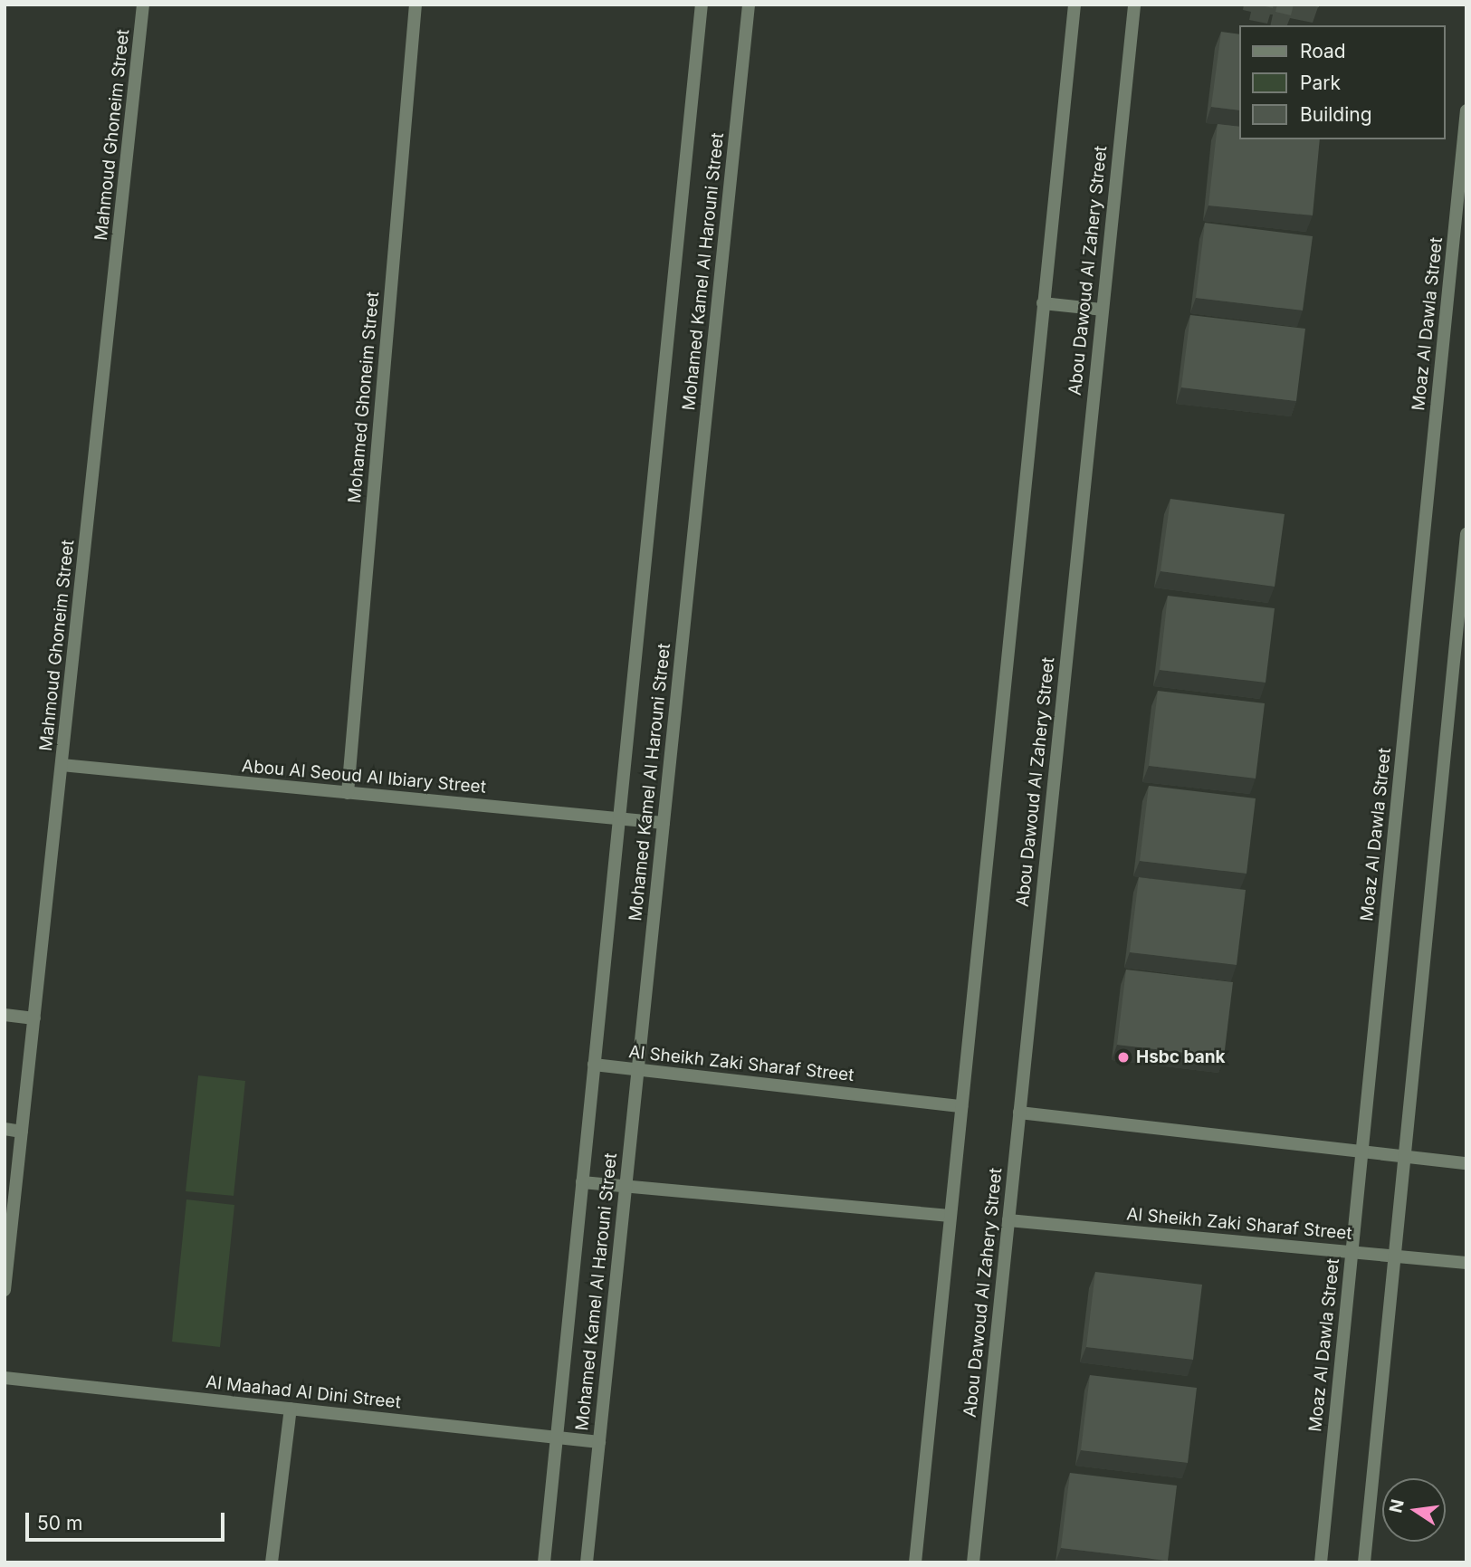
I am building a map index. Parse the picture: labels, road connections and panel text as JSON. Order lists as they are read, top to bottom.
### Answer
{
  "streets": {
    "street": [
      "Mahmoud Ghoneim Street",
      "Abou Dawoud Al Zahery Street",
      "Mohamed Kamel Al Harouni Street",
      "Moaz Al Dawla Street",
      "Mohamed Ghoneim Street",
      "Abou Al Seoud Al Ibiary Street",
      "Al Sheikh Zaki Sharaf Street",
      "Al Maahad Al Dini Street"
    ]
  },
  "crossings": [
    ["Mahmoud Ghoneim Street", "Abou Al Seoud Al Ibiary Street"],
    ["Abou Dawoud Al Zahery Street", "Al Sheikh Zaki Sharaf Street"],
    ["Mohamed Kamel Al Harouni Street", "Abou Al Seoud Al Ibiary Street"],
    ["Mohamed Kamel Al Harouni Street", "Al Sheikh Zaki Sharaf Street"],
    ["Mohamed Kamel Al Harouni Street", "Al Maahad Al Dini Street"],
    ["Moaz Al Dawla Street", "Al Sheikh Zaki Sharaf Street"],
    ["Mohamed Ghoneim Street", "Abou Al Seoud Al Ibiary Street"]
  ],
  "places": ["Hsbc bank"],
  "legend": ["Road", "Park", "Building"],
  "scale_bar": "50 m",
  "north": "left"
}
